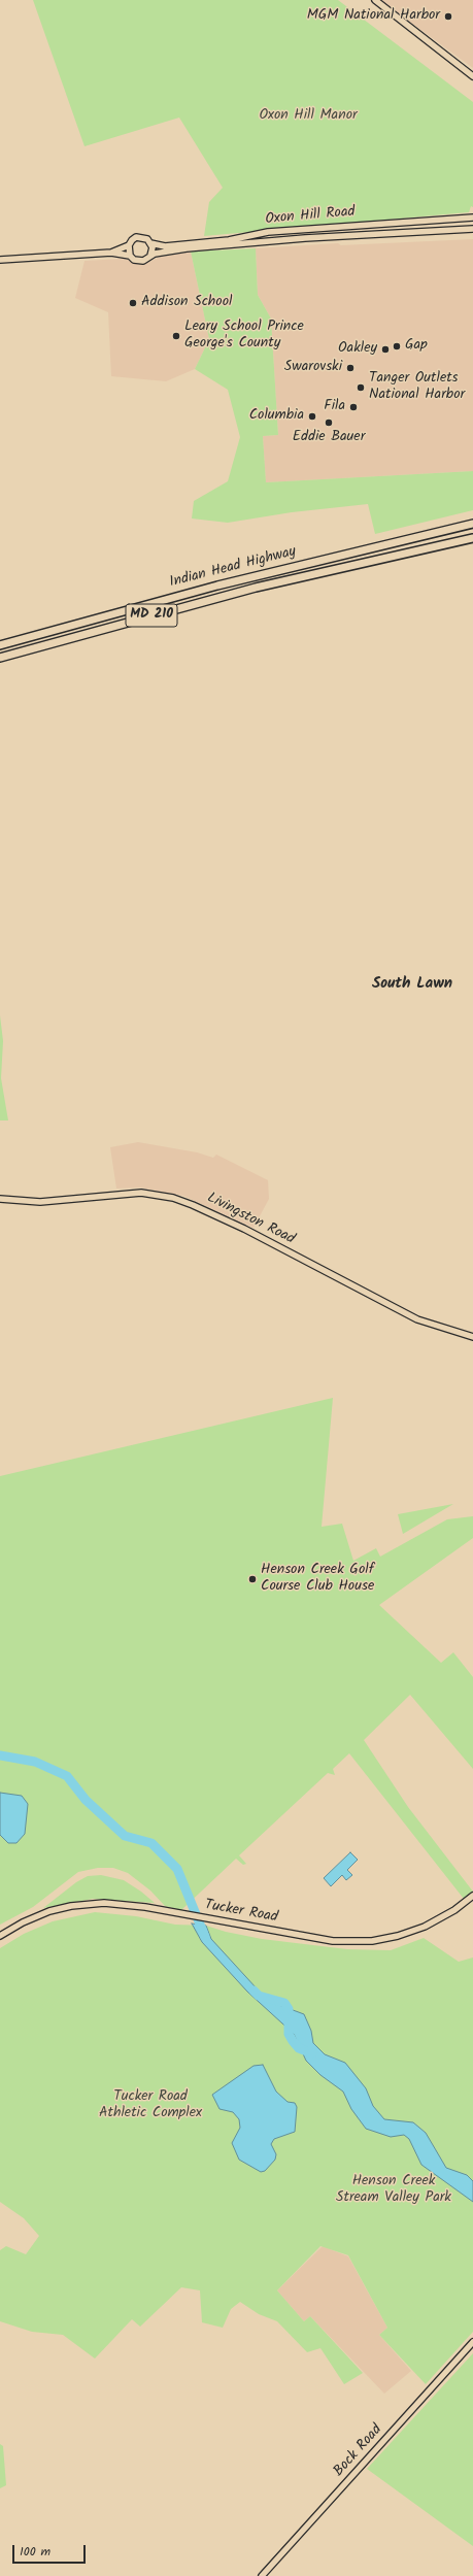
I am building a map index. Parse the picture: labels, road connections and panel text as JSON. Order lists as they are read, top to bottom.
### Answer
{
  "streets": {
    "highway": ["Indian Head Highway", "MD 210"],
    "main road": [
      "Oxon Hill Road",
      "Livingston Road",
      "Tucker Road",
      "Bock Road"
    ]
  },
  "districts": ["South Lawn"],
  "parks": ["Oxon Hill Manor", "Tucker Road Athletic Complex", "Henson Creek Stream Valley Park"],
  "places": [
    "MGM National Harbor",
    "Addison School",
    "Leary School Prince George's County",
    "Gap",
    "Oakley",
    "Swarovski",
    "Tanger Outlets National Harbor",
    "Fila",
    "Columbia",
    "Eddie Bauer",
    "Henson Creek Golf Course Club House"
  ],
  "scale_bar": "100 m"
}
